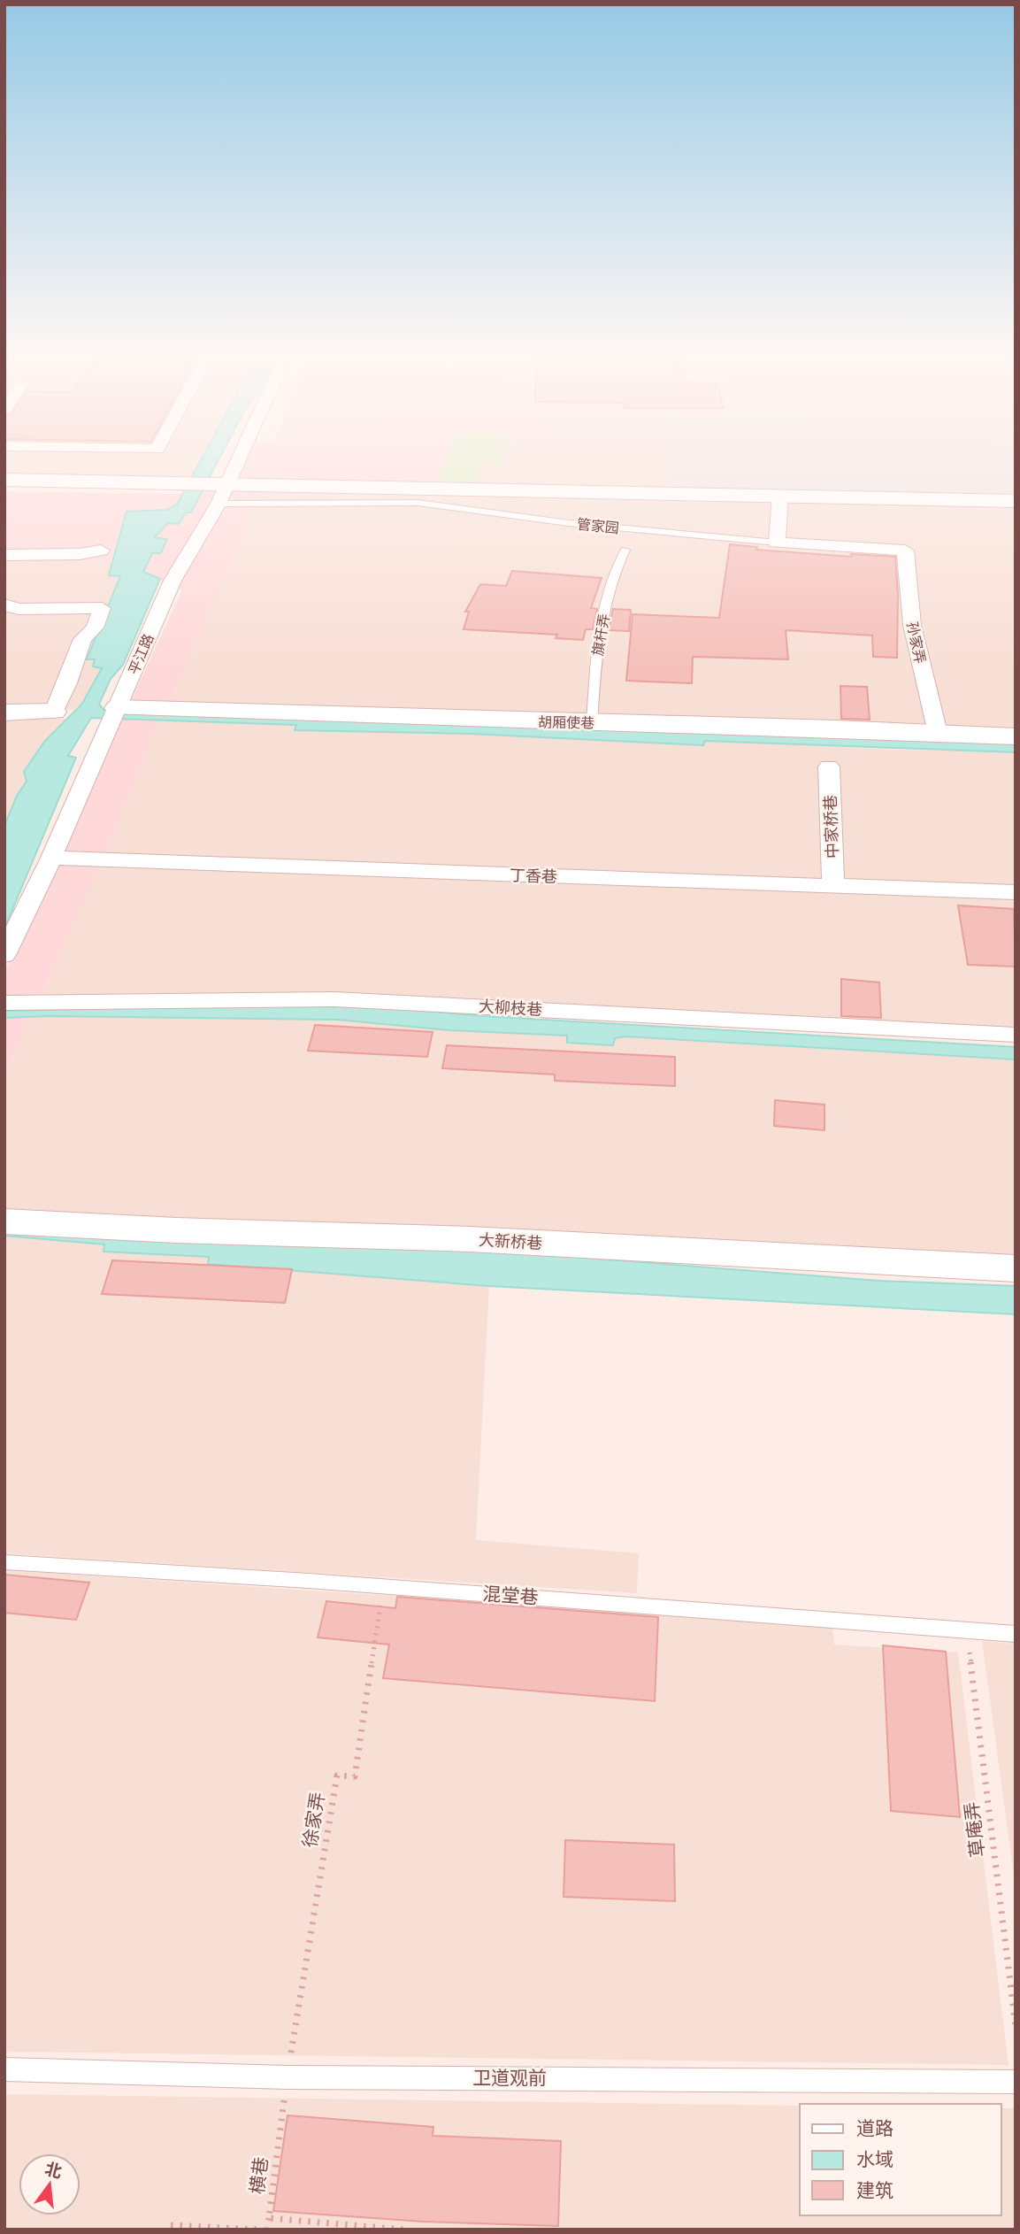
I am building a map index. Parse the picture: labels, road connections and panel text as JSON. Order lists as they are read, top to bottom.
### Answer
{
  "streets": {
    "street": [
      "管家园",
      "孙家弄",
      "平江路",
      "胡厢使巷",
      "中家桥巷",
      "丁香巷",
      "大柳枝巷",
      "大新桥巷"
    ],
    "lane": ["旗杆弄", "混堂巷", "卫道观前"],
    "path": ["徐家弄", "草庵弄", "横巷"]
  },
  "crossings": [
    ["管家园", "孙家弄"],
    ["管家园", "平江路"],
    ["旗杆弄", "胡厢使巷"],
    ["孙家弄", "胡厢使巷"],
    ["平江路", "胡厢使巷"],
    ["平江路", "丁香巷"],
    ["中家桥巷", "丁香巷"],
    ["混堂巷", "徐家弄"],
    ["混堂巷", "草庵弄"],
    ["徐家弄", "卫道观前"],
    ["徐家弄", "横巷"],
    ["卫道观前", "横巷"]
  ],
  "legend": ["道路", "水域", "建筑"],
  "north": "top"
}
